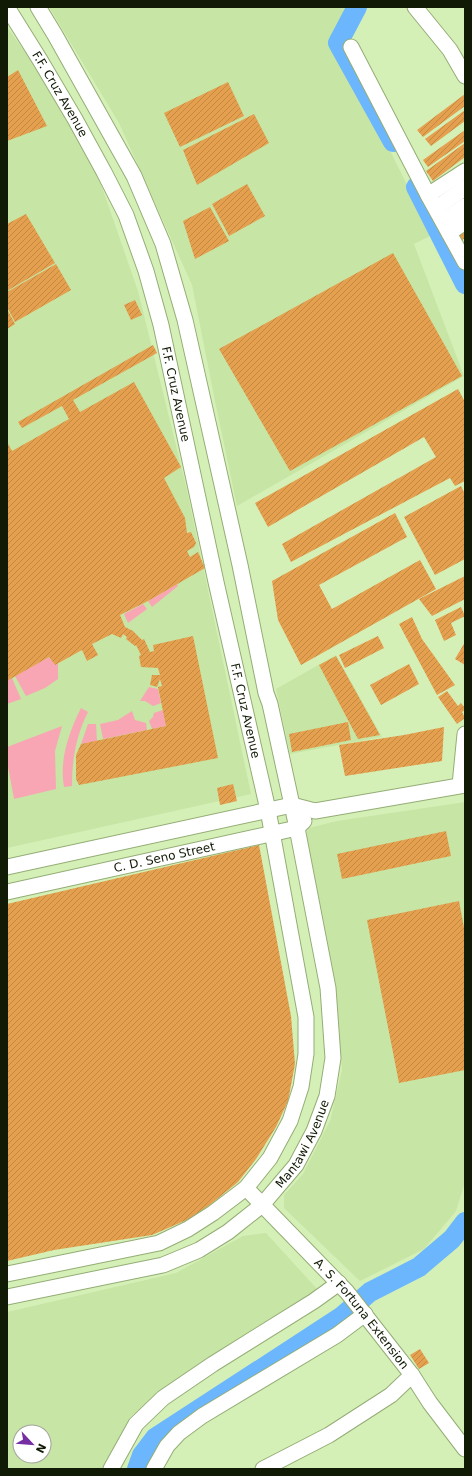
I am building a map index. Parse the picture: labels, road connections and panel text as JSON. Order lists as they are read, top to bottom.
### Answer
{
  "streets": {
    "street": [
      "F.F. Cruz Avenue",
      "C. D. Seno Street",
      "Mantawi Avenue",
      "A. S. Fortuna Extension"
    ]
  },
  "crossings": [
    ["F.F. Cruz Avenue", "C. D. Seno Street"],
    ["F.F. Cruz Avenue", "Mantawi Avenue"],
    ["C. D. Seno Street", "Mantawi Avenue"],
    ["Mantawi Avenue", "A. S. Fortuna Extension"]
  ],
  "north": "bottom right"
}
